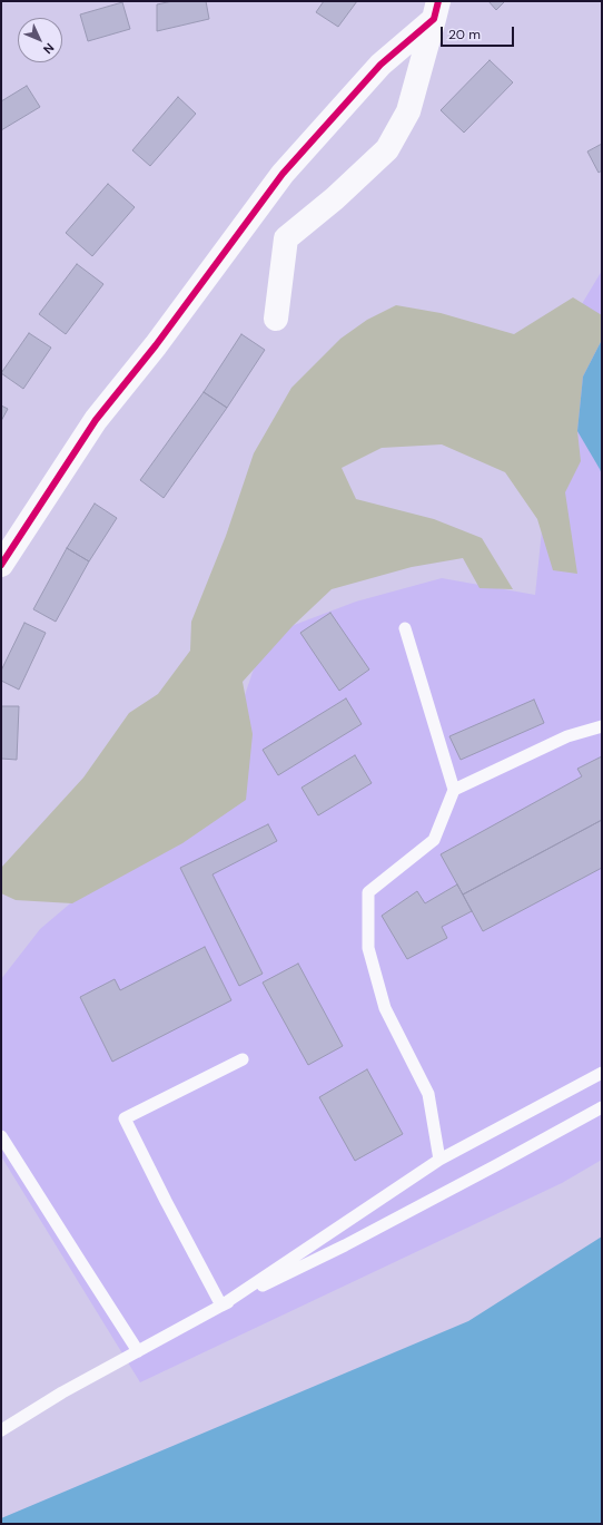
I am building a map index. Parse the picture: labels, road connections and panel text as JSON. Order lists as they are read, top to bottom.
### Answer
{
  "scale_bar": "20 m",
  "north": "bottom right"
}
